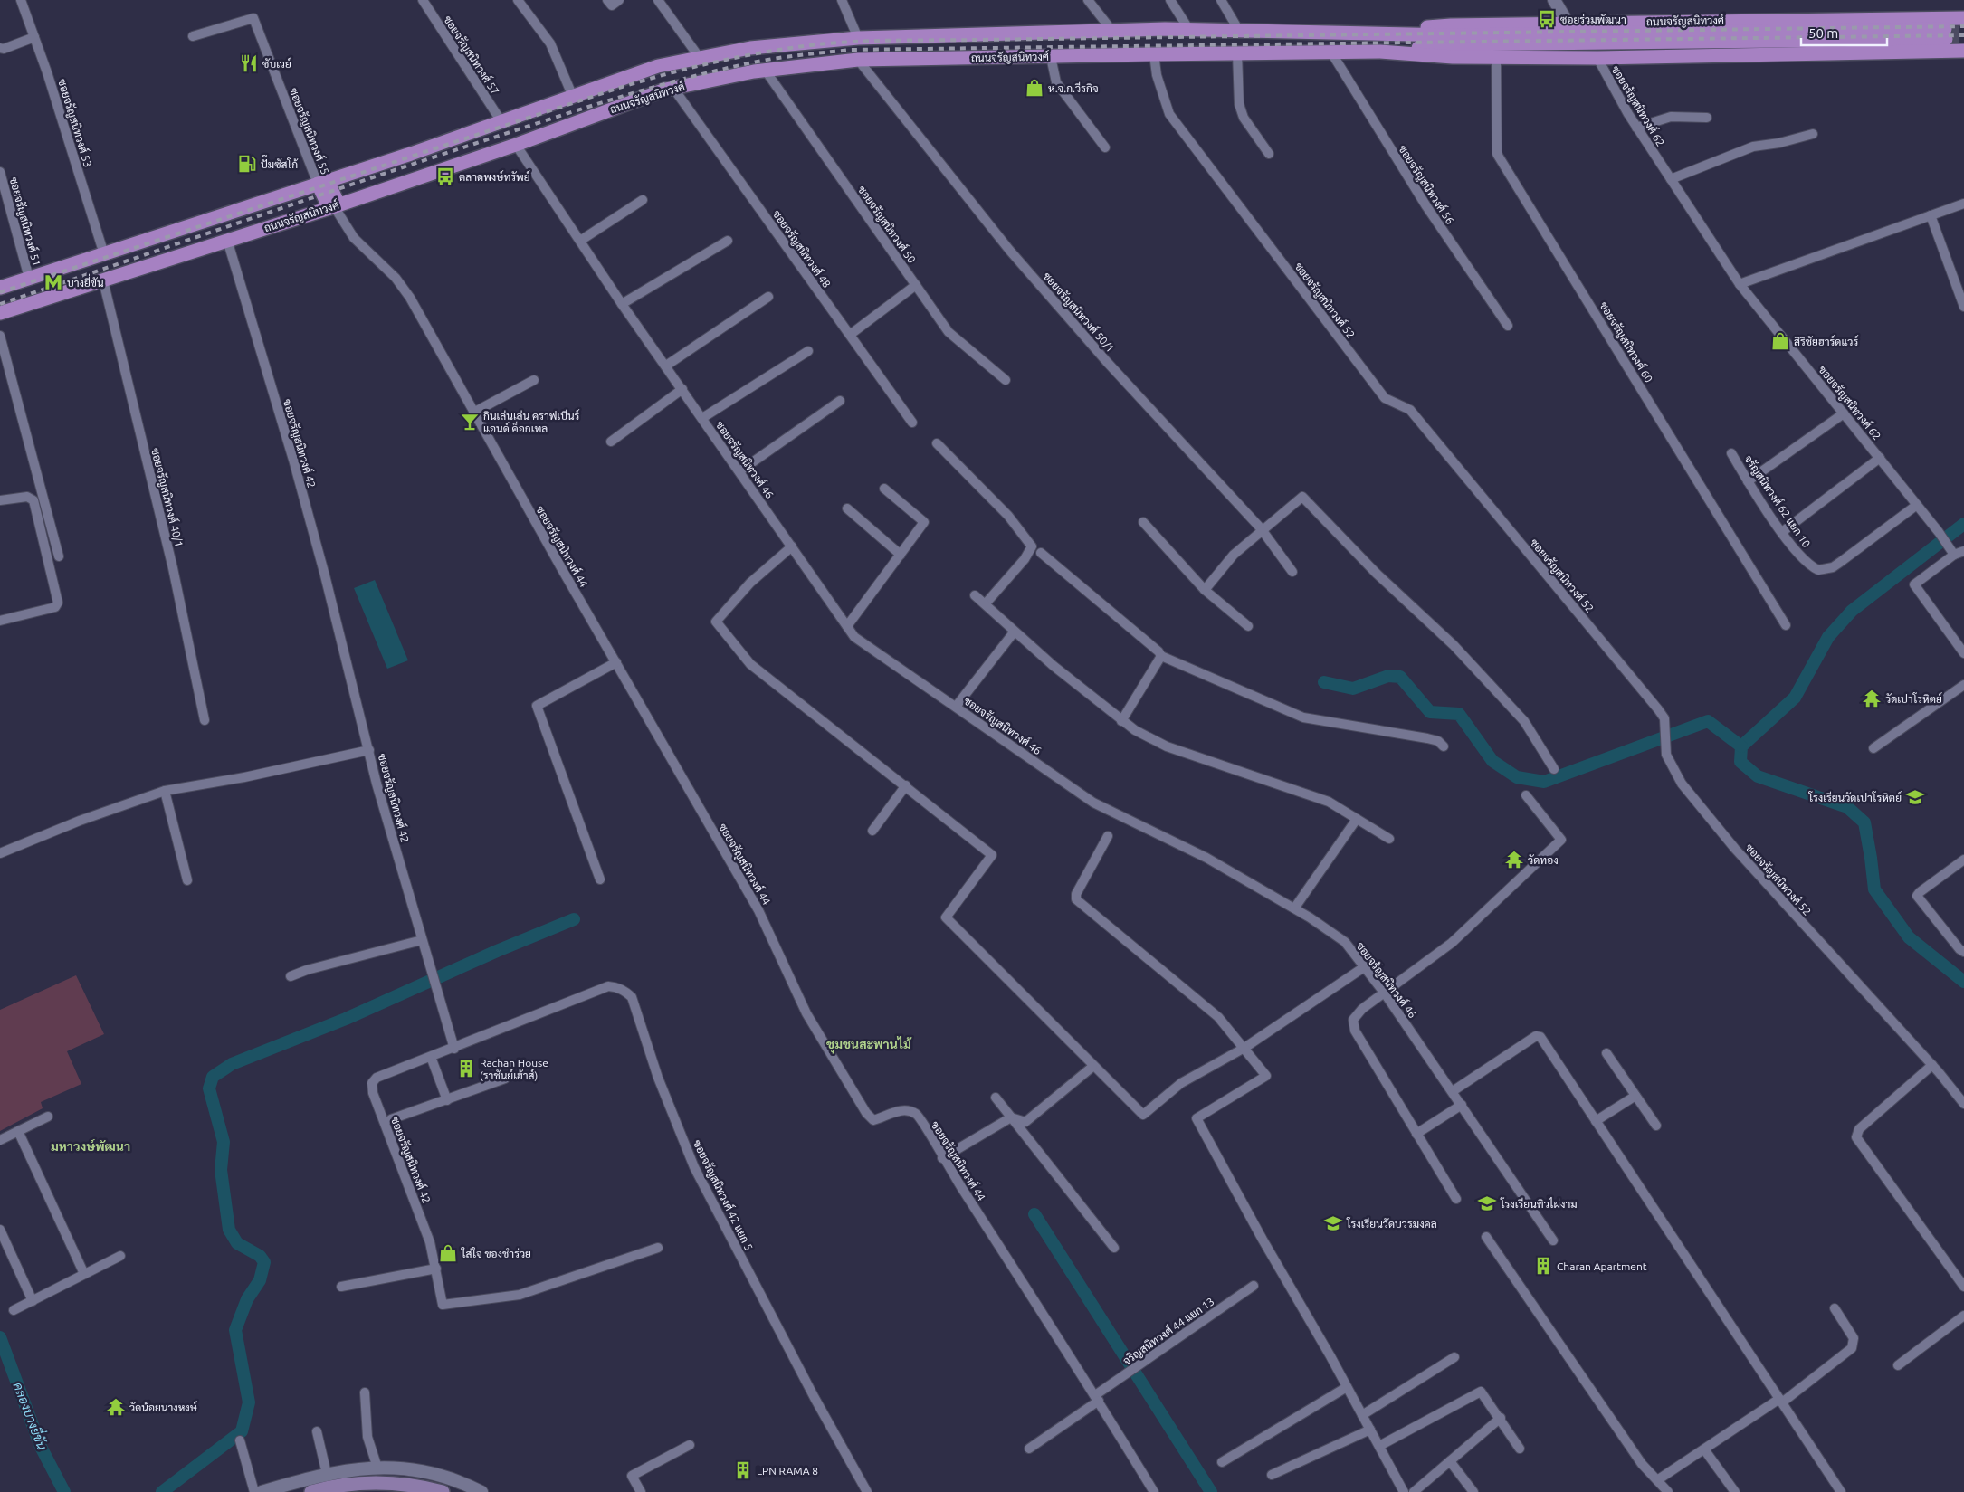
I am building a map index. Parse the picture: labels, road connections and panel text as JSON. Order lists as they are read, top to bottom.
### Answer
{
  "streets": {
    "main road": ["ถนนจรัญสนิทวงศ์"],
    "street": [
      "ซอยจรัญสนิทวงศ์ 57",
      "ซอยจรัญสนิทวงศ์ 62",
      "ซอยจรัญสนิทวงศ์ 53",
      "ซอยจรัญสนิทวงศ์ 55",
      "ซอยจรัญสนิทวงศ์ 56",
      "ซอยจรัญสนิทวงศ์ 51",
      "ซอยจรัญสนิทวงศ์ 50",
      "ซอยจรัญสนิทวงศ์ 48",
      "ซอยจรัญสนิทวงศ์ 52",
      "ซอยจรัญสนิทวงศ์ 50/1",
      "ซอยจรัญสนิทวงศ์ 60",
      "ซอยจรัญสนิทวงศ์ 42",
      "ซอยจรัญสนิทวงศ์ 46",
      "ซอยจรัญสนิทวงศ์ 40/1",
      "จรัญสนิทวงศ์ 62 แยก 10",
      "ซอยจรัญสนิทวงศ์ 44",
      "ซอยจรัญสนิทวงศ์ 42 แยก 5",
      "จริญสนิทวงศ์ 44 แยก 13"
    ]
  },
  "crossings": [
    ["ถนนจรัญสนิทวงศ์", "ซอยจรัญสนิทวงศ์ 57"],
    ["ถนนจรัญสนิทวงศ์", "ซอยจรัญสนิทวงศ์ 62"],
    ["ถนนจรัญสนิทวงศ์", "ซอยจรัญสนิทวงศ์ 53"],
    ["ถนนจรัญสนิทวงศ์", "ซอยจรัญสนิทวงศ์ 55"],
    ["ถนนจรัญสนิทวงศ์", "ซอยจรัญสนิทวงศ์ 56"],
    ["ถนนจรัญสนิทวงศ์", "ซอยจรัญสนิทวงศ์ 51"],
    ["ถนนจรัญสนิทวงศ์", "ซอยจรัญสนิทวงศ์ 50"],
    ["ถนนจรัญสนิทวงศ์", "ซอยจรัญสนิทวงศ์ 48"],
    ["ถนนจรัญสนิทวงศ์", "ซอยจรัญสนิทวงศ์ 52"],
    ["ถนนจรัญสนิทวงศ์", "ซอยจรัญสนิทวงศ์ 50/1"],
    ["ถนนจรัญสนิทวงศ์", "ซอยจรัญสนิทวงศ์ 60"],
    ["ถนนจรัญสนิทวงศ์", "ซอยจรัญสนิทวงศ์ 42"],
    ["ถนนจรัญสนิทวงศ์", "ซอยจรัญสนิทวงศ์ 46"],
    ["ถนนจรัญสนิทวงศ์", "ซอยจรัญสนิทวงศ์ 40/1"],
    ["ถนนจรัญสนิทวงศ์", "ซอยจรัญสนิทวงศ์ 44"],
    ["ซอยจรัญสนิทวงศ์ 62", "จรัญสนิทวงศ์ 62 แยก 10"],
    ["ซอยจรัญสนิทวงศ์ 42", "ซอยจรัญสนิทวงศ์ 42 แยก 5"],
    ["ซอยจรัญสนิทวงศ์ 44", "จริญสนิทวงศ์ 44 แยก 13"]
  ],
  "districts": ["ชุมชนสะพานไม้", "มหาวงษ์พัฒนา"],
  "water": ["คลองบางยี่ขัน"],
  "places": {
    "bus stop": ["ซอยร่วมพัฒนา", "ตลาดพงษ์ทรัพย์"],
    "restaurant": ["ซับเวย์"],
    "shop": ["ห.จ.ก.วีรกิจ", "สิริชัยฮาร์ดแวร์", "ใส่ใจ ของชำร่วย"],
    "fuel station": ["ปั๊มซัสโก้"],
    "metro station": ["บางยี่ขัน"],
    "bar": ["กินเล่นเล่น คราฟเบีนร์ แอนด์ ค็อกเทล"],
    "temple": ["วัดเปาโรหิตย์", "วัดทอง", "วัดน้อยนางหงษ์"],
    "school or university": ["โรงเรียนวัดเปาโรหิตย์", "โรงเรียนทิวไผ่งาม", "โรงเรียนวัดบวรมงคล"],
    "building": ["Rachan House (ราชันย์เฮ้าส์)", "Charan Apartment", "LPN RAMA 8"]
  },
  "scale_bar": "50 m"
}
